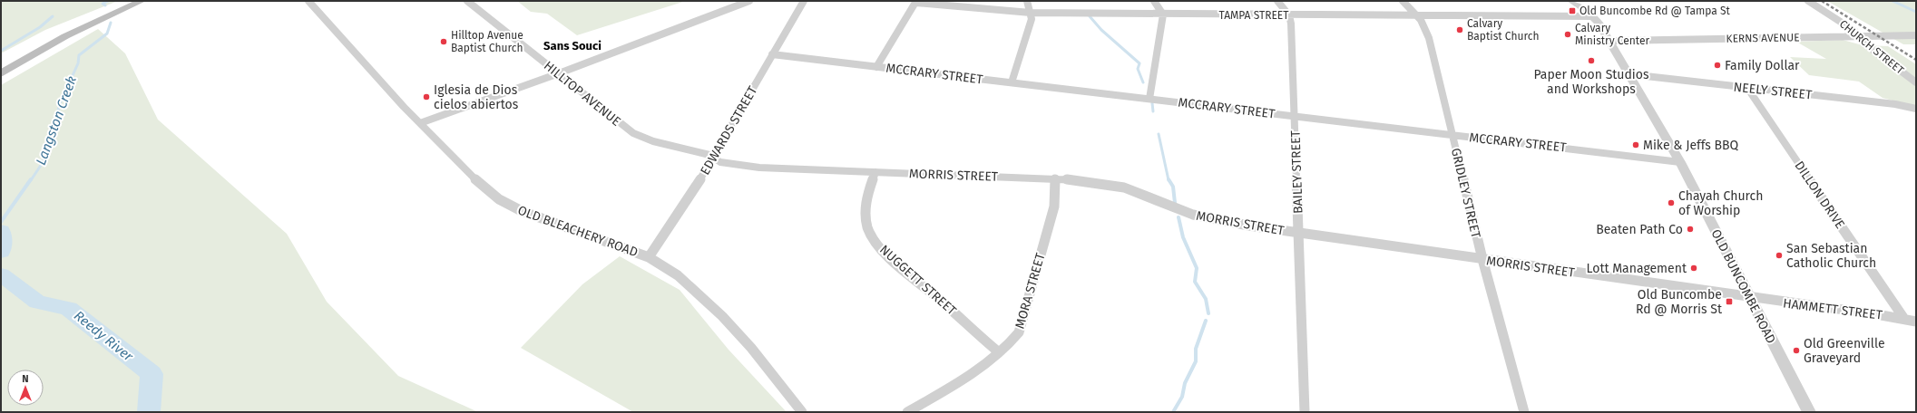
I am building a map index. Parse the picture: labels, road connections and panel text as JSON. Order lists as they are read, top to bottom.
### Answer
{
  "streets": {
    "street": [
      "TAMPA STREET",
      "KERNS AVENUE",
      "CHURCH STREET",
      "MCCRARY STREET",
      "NEELY STREET",
      "HILLTOP AVENUE",
      "EDWARDS STREET",
      "BAILEY STREET",
      "MORRIS STREET",
      "GRIDLEY STREET",
      "DILLON DRIVE",
      "OLD BLEACHERY ROAD",
      "NUGGETT STREET",
      "OLD BUNCOMBE ROAD",
      "MORA STREET",
      "HAMMETT STREET"
    ]
  },
  "crossings": [
    ["TAMPA STREET", "BAILEY STREET"],
    ["TAMPA STREET", "GRIDLEY STREET"],
    ["TAMPA STREET", "OLD BUNCOMBE ROAD"],
    ["KERNS AVENUE", "CHURCH STREET"],
    ["KERNS AVENUE", "OLD BUNCOMBE ROAD"],
    ["MCCRARY STREET", "EDWARDS STREET"],
    ["MCCRARY STREET", "BAILEY STREET"],
    ["MCCRARY STREET", "GRIDLEY STREET"],
    ["MCCRARY STREET", "OLD BUNCOMBE ROAD"],
    ["NEELY STREET", "DILLON DRIVE"],
    ["NEELY STREET", "OLD BUNCOMBE ROAD"],
    ["HILLTOP AVENUE", "EDWARDS STREET"],
    ["HILLTOP AVENUE", "MORRIS STREET"],
    ["EDWARDS STREET", "MORRIS STREET"],
    ["EDWARDS STREET", "OLD BLEACHERY ROAD"],
    ["BAILEY STREET", "MORRIS STREET"],
    ["MORRIS STREET", "GRIDLEY STREET"],
    ["MORRIS STREET", "NUGGETT STREET"],
    ["MORRIS STREET", "OLD BUNCOMBE ROAD"],
    ["MORRIS STREET", "MORA STREET"],
    ["MORRIS STREET", "HAMMETT STREET"],
    ["DILLON DRIVE", "HAMMETT STREET"],
    ["NUGGETT STREET", "MORA STREET"],
    ["OLD BUNCOMBE ROAD", "HAMMETT STREET"]
  ],
  "districts": ["Sans Souci"],
  "water": ["Langston Creek", "Reedy River"],
  "places": {
    "transit": ["Old Buncombe Rd @ Tampa St", "Old Buncombe Rd @ Morris St"],
    "other": [
      "Calvary Baptist Church",
      "Calvary Ministry Center",
      "Hilltop Avenue Baptist Church",
      "Paper Moon Studios and Workshops",
      "Family Dollar",
      "Iglesia de Dios cielos abiertos",
      "Mike & Jeffs BBQ",
      "Chayah Church of Worship",
      "Beaten Path Co",
      "San Sebastian Catholic Church",
      "Lott Management",
      "Old Greenville Graveyard"
    ]
  },
  "north": "top"
}
